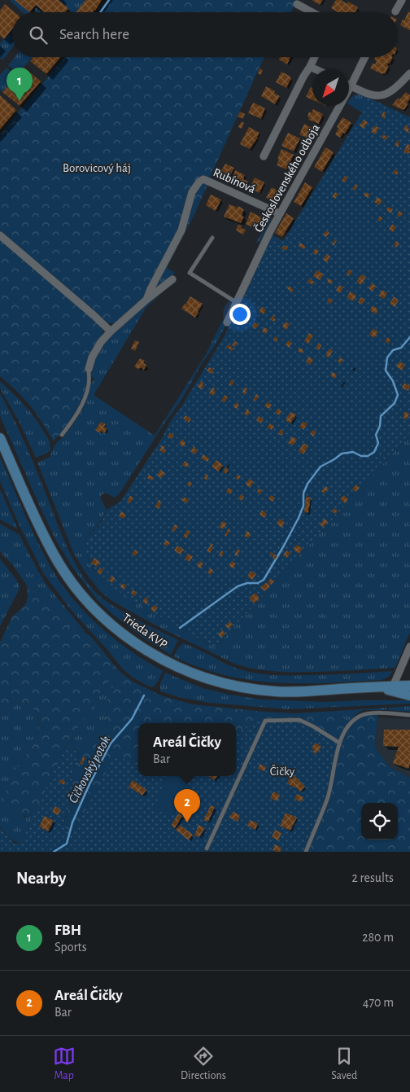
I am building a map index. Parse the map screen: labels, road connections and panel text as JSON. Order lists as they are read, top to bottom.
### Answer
{
  "streets": {
    "street": ["Československého odboja", "Rubínová", "Trieda KVP"]
  },
  "crossings": [
    ["Československého odboja", "Rubínová"]
  ],
  "water": ["Čičkovský potok"],
  "parks": ["Borovicový háj", "Čičky"],
  "north": "bottom left",
  "page": {
    "search": "Search here",
    "pins": ["1", "2"],
    "popup": ["Areál Čičky", "Bar"],
    "heading": ["Nearby", "2 results"],
    "list": [
      {
        "mark": "1",
        "name": "FBH",
        "note": "Sports",
        "value": "280 m"
      },
      {
        "mark": "2",
        "name": "Areál Čičky",
        "note": "Bar",
        "value": "470 m"
      }
    ],
    "nav": ["Map", "Directions", "Saved"]
  }
}
